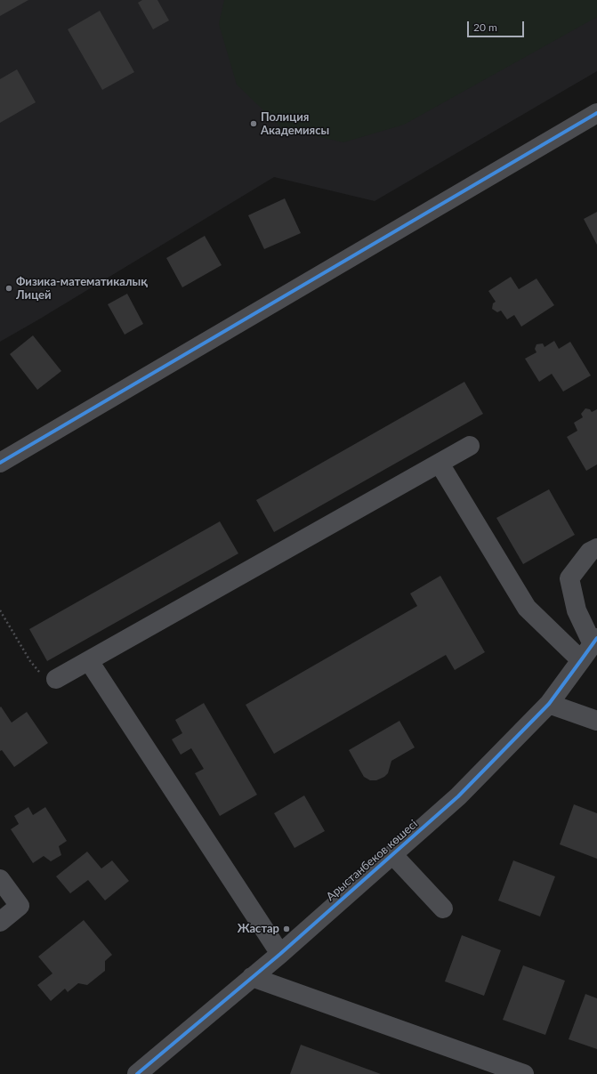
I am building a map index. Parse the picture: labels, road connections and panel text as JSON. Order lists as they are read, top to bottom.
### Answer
{
  "streets": {
    "street": ["Арыстанбеков көшесі"]
  },
  "places": ["Полиция Академиясы", "Физика-математикалық Лицей", "Жастар"],
  "scale_bar": "20 m"
}
